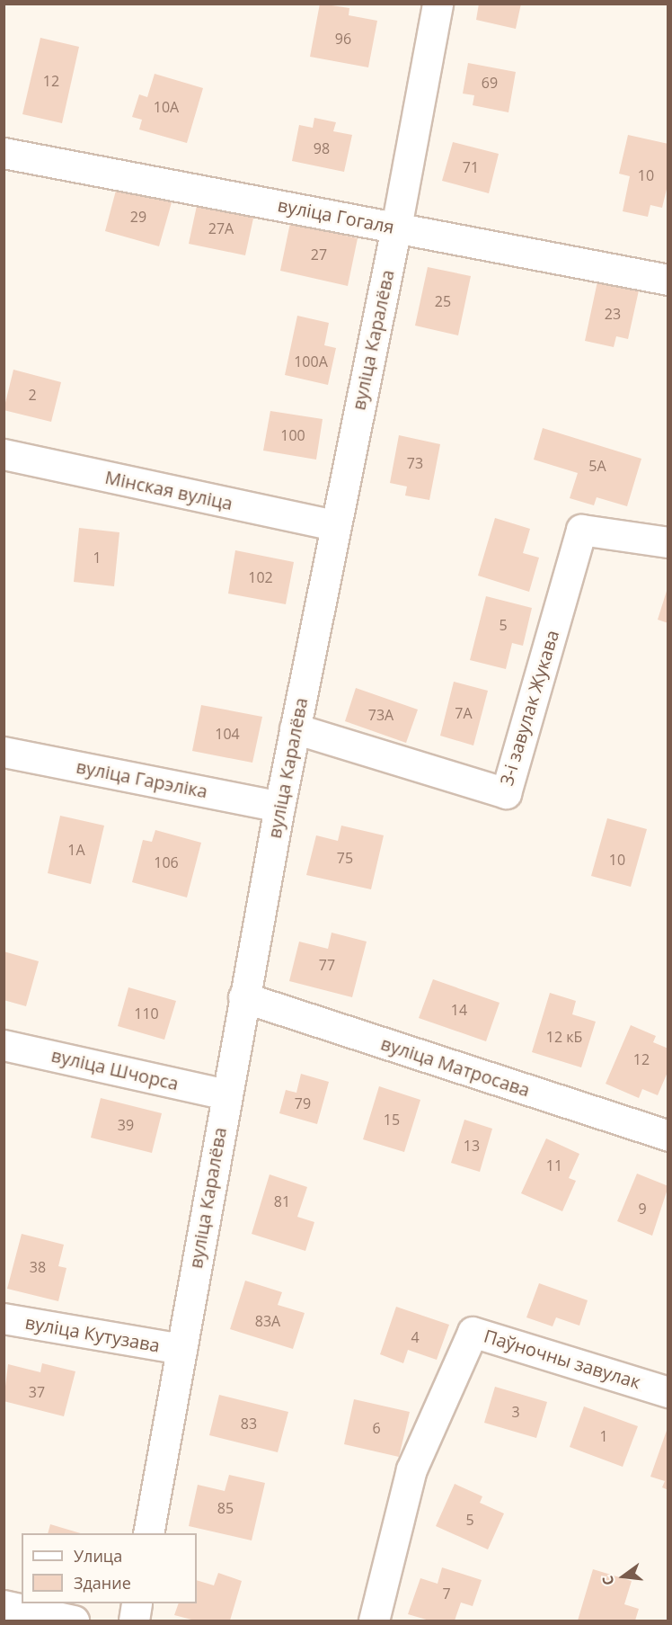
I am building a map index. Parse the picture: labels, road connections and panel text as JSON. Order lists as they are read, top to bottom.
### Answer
{
  "streets": {
    "street": [
      "вуліца Гогаля",
      "вуліца Каралёва",
      "Мінская вуліца",
      "3-і завулак Жукава",
      "вуліца Гарэліка",
      "вуліца Матросава",
      "вуліца Шчорса",
      "вуліца Кутузава",
      "Паўночны завулак"
    ]
  },
  "crossings": [
    ["вуліца Гогаля", "вуліца Каралёва"],
    ["вуліца Каралёва", "Мінская вуліца"],
    ["вуліца Каралёва", "3-і завулак Жукава"],
    ["вуліца Каралёва", "вуліца Гарэліка"],
    ["вуліца Каралёва", "вуліца Матросава"],
    ["вуліца Каралёва", "вуліца Шчорса"],
    ["вуліца Каралёва", "вуліца Кутузава"]
  ],
  "house_numbers": [
    "96",
    "12",
    "69",
    "10А",
    "98",
    "71",
    "10",
    "29",
    "27А",
    "27",
    "25",
    "23",
    "100А",
    "2",
    "100",
    "73",
    "5А",
    "1",
    "102",
    "5",
    "7А",
    "73А",
    "104",
    "1А",
    "75",
    "10",
    "106",
    "77",
    "14",
    "110",
    "12 кБ",
    "12",
    "79",
    "15",
    "39",
    "13",
    "11",
    "81",
    "9",
    "38",
    "83А",
    "4",
    "37",
    "3",
    "83",
    "6",
    "1",
    "85",
    "5",
    "7"
  ],
  "legend": ["Улица", "Здание"],
  "north": "left"
}
